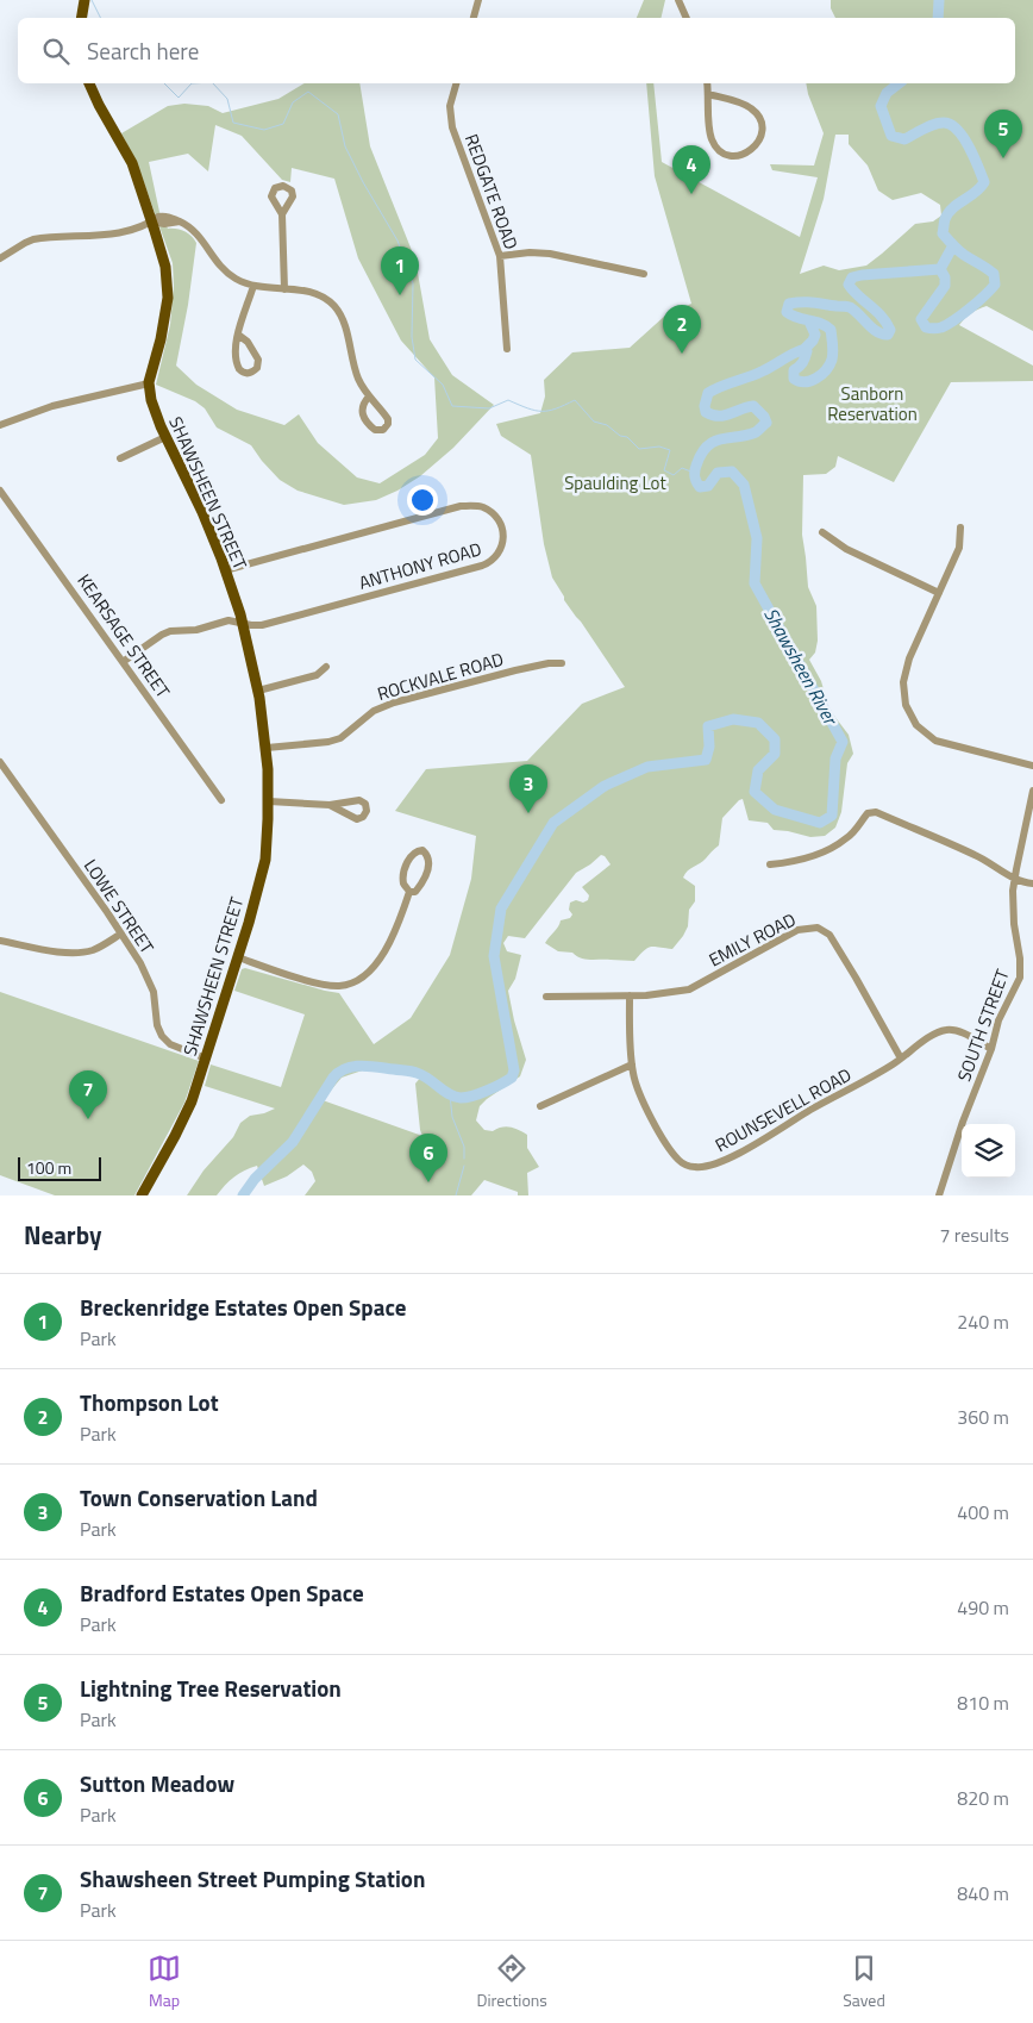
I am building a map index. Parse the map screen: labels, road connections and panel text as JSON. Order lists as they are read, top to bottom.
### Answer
{
  "streets": {
    "main road": ["SHAWSHEEN STREET"],
    "street": [
      "REDGATE ROAD",
      "ANTHONY ROAD",
      "KEARSAGE STREET",
      "ROCKVALE ROAD",
      "LOWE STREET",
      "EMILY ROAD",
      "SOUTH STREET",
      "ROUNSEVELL ROAD"
    ]
  },
  "crossings": [
    ["SHAWSHEEN STREET", "ANTHONY ROAD"],
    ["SHAWSHEEN STREET", "ROCKVALE ROAD"],
    ["SHAWSHEEN STREET", "LOWE STREET"],
    ["ANTHONY ROAD", "KEARSAGE STREET"],
    ["EMILY ROAD", "ROUNSEVELL ROAD"],
    ["SOUTH STREET", "ROUNSEVELL ROAD"]
  ],
  "water": ["Shawsheen River"],
  "parks": ["Sanborn Reservation", "Spaulding Lot"],
  "scale_bar": "100 m",
  "page": {
    "search": "Search here",
    "pins": [
      "5",
      "4",
      "1",
      "2",
      "3",
      "7",
      "6"
    ],
    "scale": "100 m",
    "heading": ["Nearby", "7 results"],
    "list": [
      {
        "mark": "1",
        "name": "Breckenridge Estates Open Space",
        "note": "Park",
        "value": "240 m"
      },
      {
        "mark": "2",
        "name": "Thompson Lot",
        "note": "Park",
        "value": "360 m"
      },
      {
        "mark": "3",
        "name": "Town Conservation Land",
        "note": "Park",
        "value": "400 m"
      },
      {
        "mark": "4",
        "name": "Bradford Estates Open Space",
        "note": "Park",
        "value": "490 m"
      },
      {
        "mark": "5",
        "name": "Lightning Tree Reservation",
        "note": "Park",
        "value": "810 m"
      },
      {
        "mark": "6",
        "name": "Sutton Meadow",
        "note": "Park",
        "value": "820 m"
      },
      {
        "mark": "7",
        "name": "Shawsheen Street Pumping Station",
        "note": "Park",
        "value": "840 m"
      }
    ],
    "nav": ["Map", "Directions", "Saved"]
  }
}
